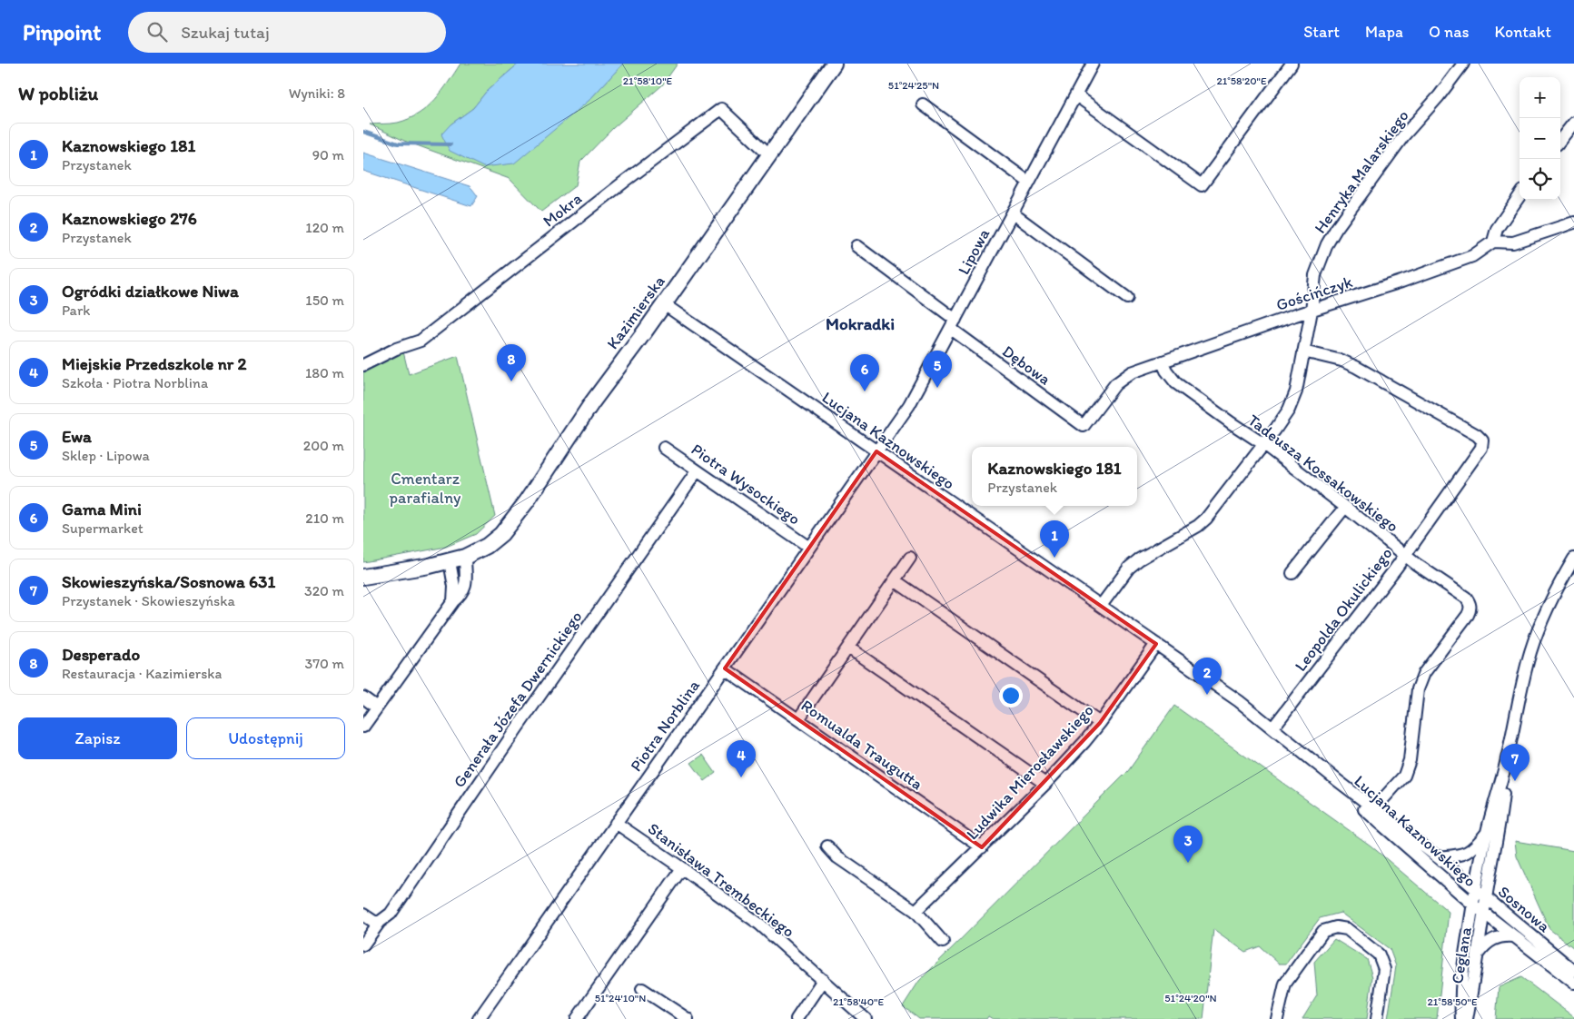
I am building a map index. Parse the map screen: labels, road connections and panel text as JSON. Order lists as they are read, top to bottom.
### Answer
{
  "streets": {
    "main road": ["Kazimierska"],
    "street": [
      "Henryka Malarskiego",
      "Mokra",
      "Lipowa",
      "Gościńczyk",
      "Dębowa",
      "Lucjana Kaznowskiego",
      "Tadeusza Kossakowskiego",
      "Piotra Wysockiego",
      "Leopolda Okulickiego",
      "Generała Józefa Dwernickiego",
      "Piotra Norblina",
      "Romualda Traugutta",
      "Ludwika Mierosławskiego",
      "Stanisława Trembeckiego",
      "Sosnowa",
      "Ceglana"
    ]
  },
  "crossings": [
    ["Henryka Malarskiego", "Gościńczyk"],
    ["Henryka Malarskiego", "Lucjana Kaznowskiego"],
    ["Henryka Malarskiego", "Tadeusza Kossakowskiego"],
    ["Henryka Malarskiego", "Leopolda Okulickiego"],
    ["Mokra", "Kazimierska"],
    ["Lipowa", "Dębowa"],
    ["Lipowa", "Lucjana Kaznowskiego"],
    ["Lipowa", "Piotra Norblina"],
    ["Gościńczyk", "Dębowa"],
    ["Gościńczyk", "Tadeusza Kossakowskiego"],
    ["Kazimierska", "Lucjana Kaznowskiego"],
    ["Lucjana Kaznowskiego", "Tadeusza Kossakowskiego"],
    ["Lucjana Kaznowskiego", "Leopolda Okulickiego"],
    ["Lucjana Kaznowskiego", "Piotra Norblina"],
    ["Lucjana Kaznowskiego", "Ludwika Mierosławskiego"],
    ["Lucjana Kaznowskiego", "Sosnowa"],
    ["Lucjana Kaznowskiego", "Ceglana"],
    ["Tadeusza Kossakowskiego", "Leopolda Okulickiego"],
    ["Piotra Wysockiego", "Generała Józefa Dwernickiego"],
    ["Piotra Wysockiego", "Piotra Norblina"],
    ["Piotra Norblina", "Romualda Traugutta"],
    ["Piotra Norblina", "Stanisława Trembeckiego"],
    ["Romualda Traugutta", "Ludwika Mierosławskiego"],
    ["Sosnowa", "Ceglana"]
  ],
  "districts": ["Mokradki"],
  "parks": ["Cmentarz parafialny"],
  "page": {
    "header": "Pinpoint",
    "search": "Szukaj tutaj",
    "nav": [
      "Start",
      "Mapa",
      "O nas",
      "Kontakt"
    ],
    "heading": ["W pobliżu", "Wyniki: 8"],
    "map_buttons": ["+", "−"],
    "list": [
      {
        "mark": "1",
        "name": "Kaznowskiego 181",
        "note": "Przystanek",
        "value": "90 m"
      },
      {
        "mark": "2",
        "name": "Kaznowskiego 276",
        "note": "Przystanek",
        "value": "120 m"
      },
      {
        "mark": "3",
        "name": "Ogródki działkowe Niwa",
        "note": "Park",
        "value": "150 m"
      },
      {
        "mark": "4",
        "name": "Miejskie Przedszkole nr 2",
        "note": "Szkoła · Piotra Norblina",
        "value": "180 m"
      },
      {
        "mark": "5",
        "name": "Ewa",
        "note": "Sklep · Lipowa",
        "value": "200 m"
      },
      {
        "mark": "6",
        "name": "Gama Mini",
        "note": "Supermarket",
        "value": "210 m"
      },
      {
        "mark": "7",
        "name": "Skowieszyńska/Sosnowa 631",
        "note": "Przystanek · Skowieszyńska",
        "value": "320 m"
      },
      {
        "mark": "8",
        "name": "Desperado",
        "note": "Restauracja · Kazimierska",
        "value": "370 m"
      }
    ],
    "pins": [
      "8",
      "5",
      "6",
      "1",
      "2",
      "4",
      "7",
      "3"
    ],
    "popup": ["Kaznowskiego 181", "Przystanek"],
    "buttons": ["Zapisz", "Udostępnij"]
  },
  "coordinates": [
    "21°58'10\"E",
    "21°58'20\"E",
    "51°24'25\"N",
    "51°24'10\"N",
    "51°24'20\"N",
    "21°58'40\"E",
    "21°58'50\"E"
  ]
}
